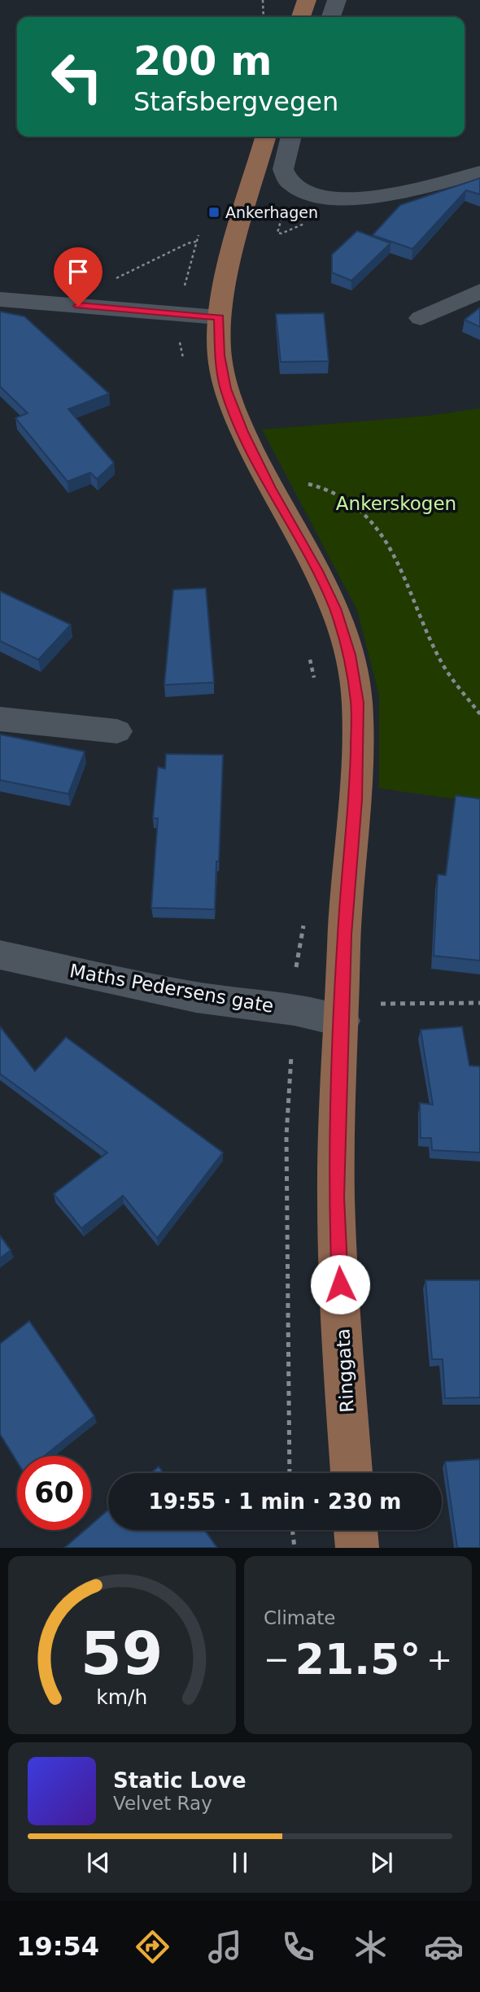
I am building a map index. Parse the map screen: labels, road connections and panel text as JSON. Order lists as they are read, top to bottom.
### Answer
{
  "streets": {
    "main road": ["Ringgata"],
    "street": ["Maths Pedersens gate"]
  },
  "crossings": [
    ["Maths Pedersens gate", "Ringgata"]
  ],
  "parks": ["Ankerskogen"],
  "places": {
    "transit": ["Ankerhagen"]
  },
  "page": {
    "turn": ["200 m", "Stafsbergvegen"],
    "limit": "60",
    "trip": "19:55 · 1 min · 230 m",
    "tile": "Climate",
    "heat": ["−", "21.5°", "+"],
    "song": ["Static Love", "Velvet Ray"],
    "tabs": "19:54",
    "gauge": ["59", "km/h"]
  }
}
